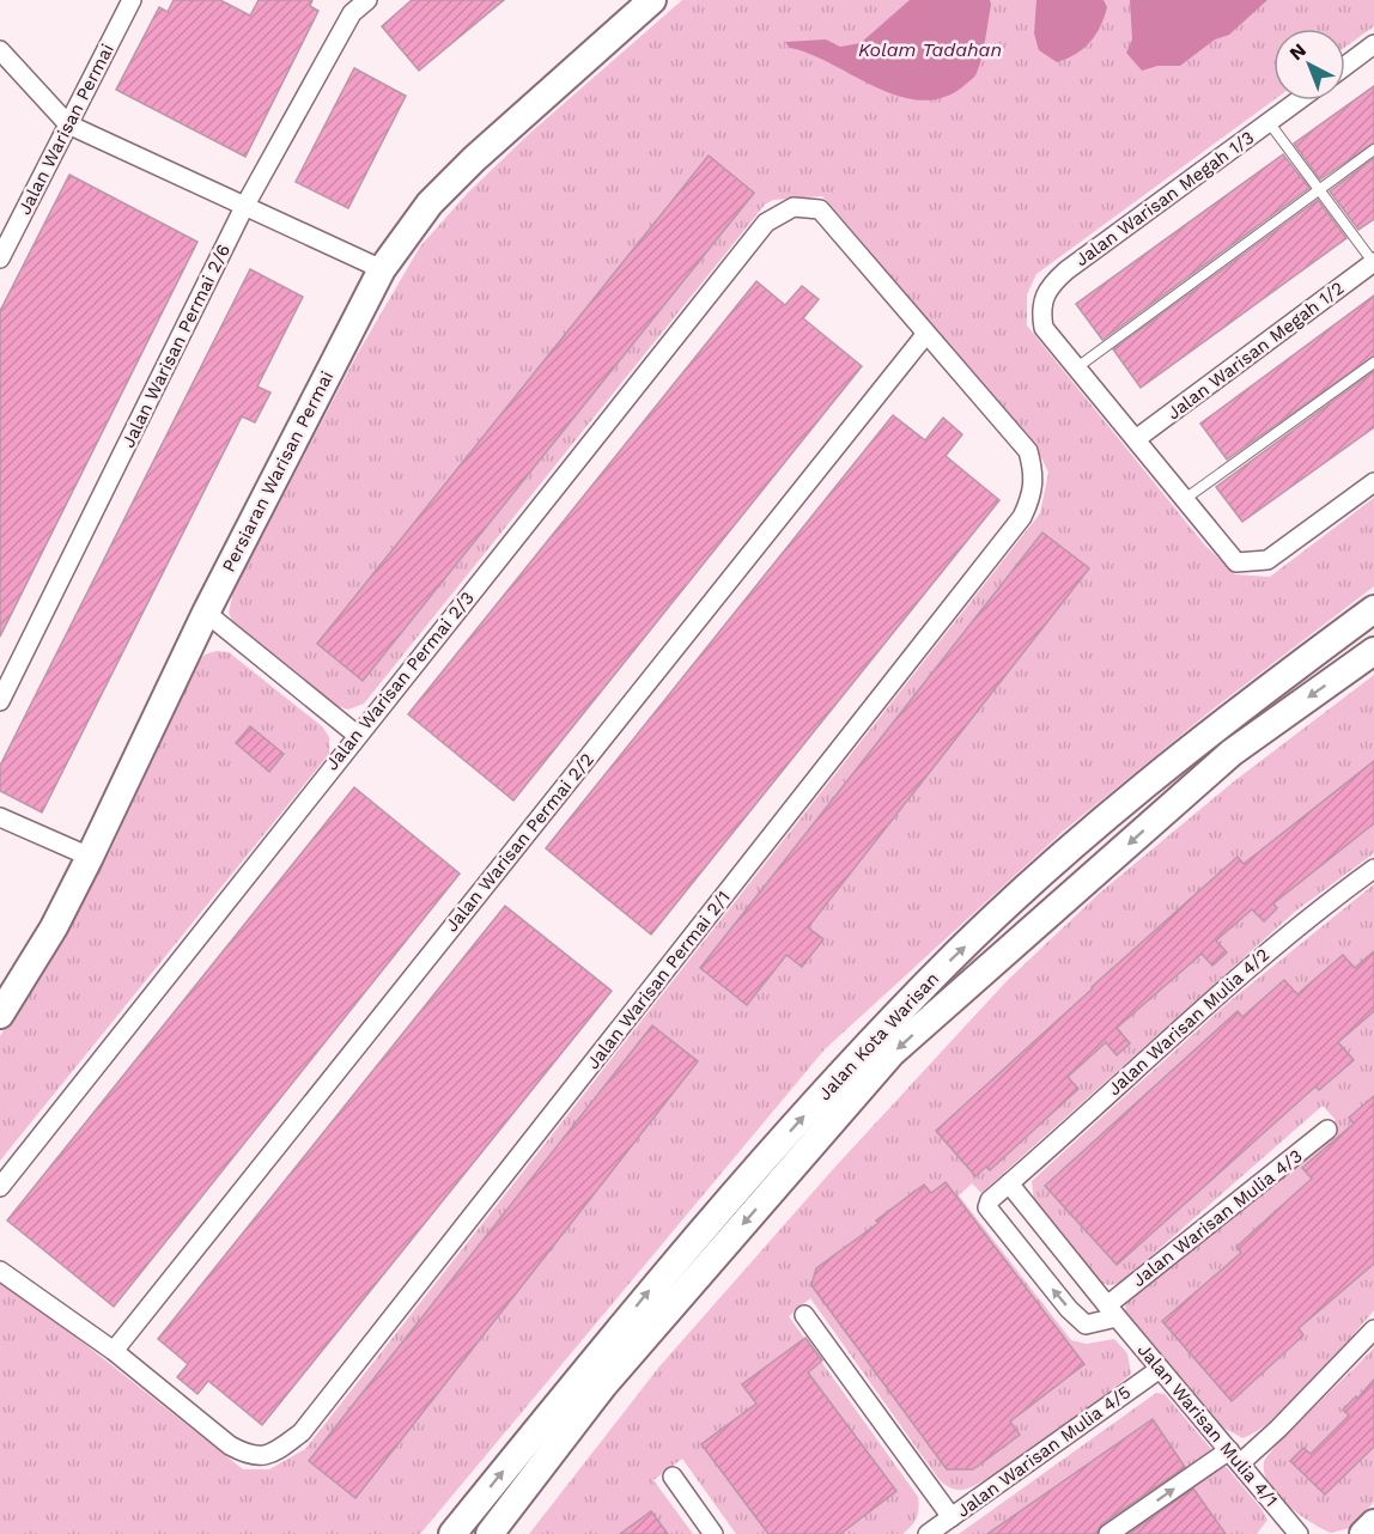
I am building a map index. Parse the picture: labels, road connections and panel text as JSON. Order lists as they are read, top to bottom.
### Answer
{
  "streets": {
    "street": [
      "Jalan Warisan Permai",
      "Jalan Warisan Megah 1/3",
      "Jalan Warisan Permai 2/6",
      "Jalan Warisan Megah 1/2",
      "Persiaran Warisan Permai",
      "Jalan Warisan Permai 2/3",
      "Jalan Warisan Permai 2/2",
      "Jalan Warisan Permai 2/1",
      "Jalan Warisan Mulia 4/2",
      "Jalan Kota Warisan",
      "Jalan Warisan Mulia 4/3",
      "Jalan Warisan Mulia 4/1",
      "Jalan Warisan Mulia 4/5"
    ]
  },
  "crossings": [
    ["Jalan Warisan Permai 2/3", "Jalan Warisan Permai 2/2"],
    ["Jalan Warisan Permai 2/3", "Jalan Warisan Permai 2/1"],
    ["Jalan Warisan Permai 2/2", "Jalan Warisan Permai 2/1"],
    ["Jalan Warisan Mulia 4/2", "Jalan Warisan Mulia 4/1"],
    ["Jalan Warisan Mulia 4/3", "Jalan Warisan Mulia 4/1"],
    ["Jalan Warisan Mulia 4/1", "Jalan Warisan Mulia 4/5"]
  ],
  "water": ["Kolam Tadahan"],
  "north": "top left"
}
